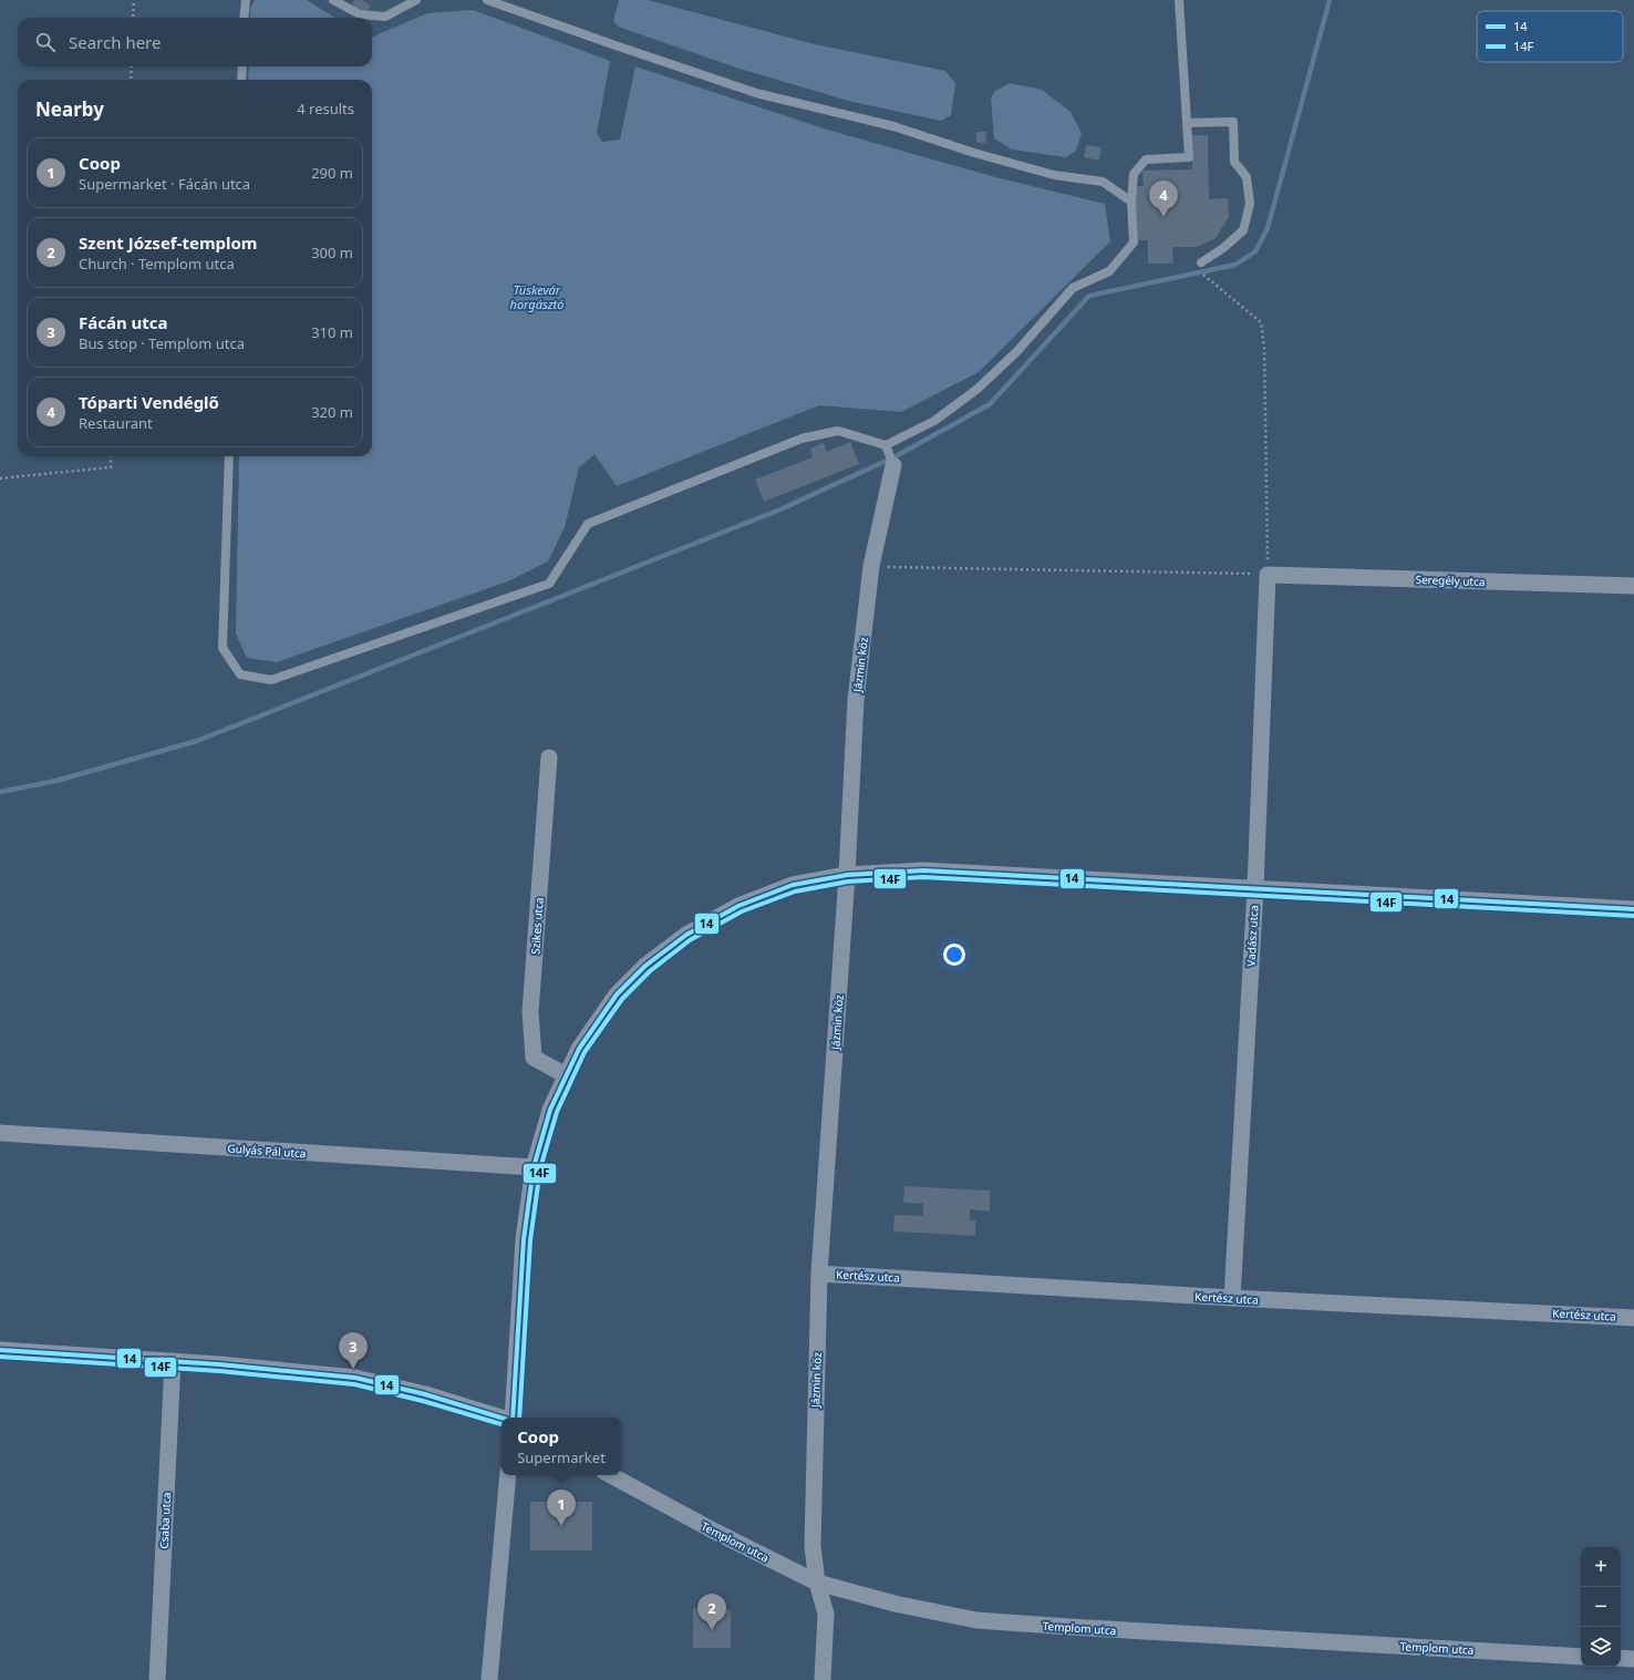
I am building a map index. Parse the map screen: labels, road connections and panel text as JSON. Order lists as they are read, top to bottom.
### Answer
{
  "streets": {
    "street": [
      "Seregély utca",
      "Jázmin köz",
      "Szikes utca",
      "Vadász utca",
      "Gulyás Pál utca",
      "Kertész utca",
      "Csaba utca",
      "Templom utca"
    ]
  },
  "crossings": [
    ["Seregély utca", "Vadász utca"],
    ["Jázmin köz", "Kertész utca"],
    ["Jázmin köz", "Templom utca"],
    ["Vadász utca", "Kertész utca"]
  ],
  "water": ["Tüskevár horgásztó"],
  "lines": ["transit line 14", "transit line 14F"],
  "legend": ["14", "14F"],
  "page": {
    "search": "Search here",
    "heading": ["Nearby", "4 results"],
    "list": [
      {
        "mark": "1",
        "name": "Coop",
        "note": "Supermarket · Fácán utca",
        "value": "290 m"
      },
      {
        "mark": "2",
        "name": "Szent József-templom",
        "note": "Church · Templom utca",
        "value": "300 m"
      },
      {
        "mark": "3",
        "name": "Fácán utca",
        "note": "Bus stop · Templom utca",
        "value": "310 m"
      },
      {
        "mark": "4",
        "name": "Tóparti Vendéglő",
        "note": "Restaurant",
        "value": "320 m"
      }
    ],
    "pins": [
      "4",
      "3",
      "1",
      "2"
    ],
    "popup": ["Coop", "Supermarket"],
    "map_buttons": ["+", "−"]
  }
}
